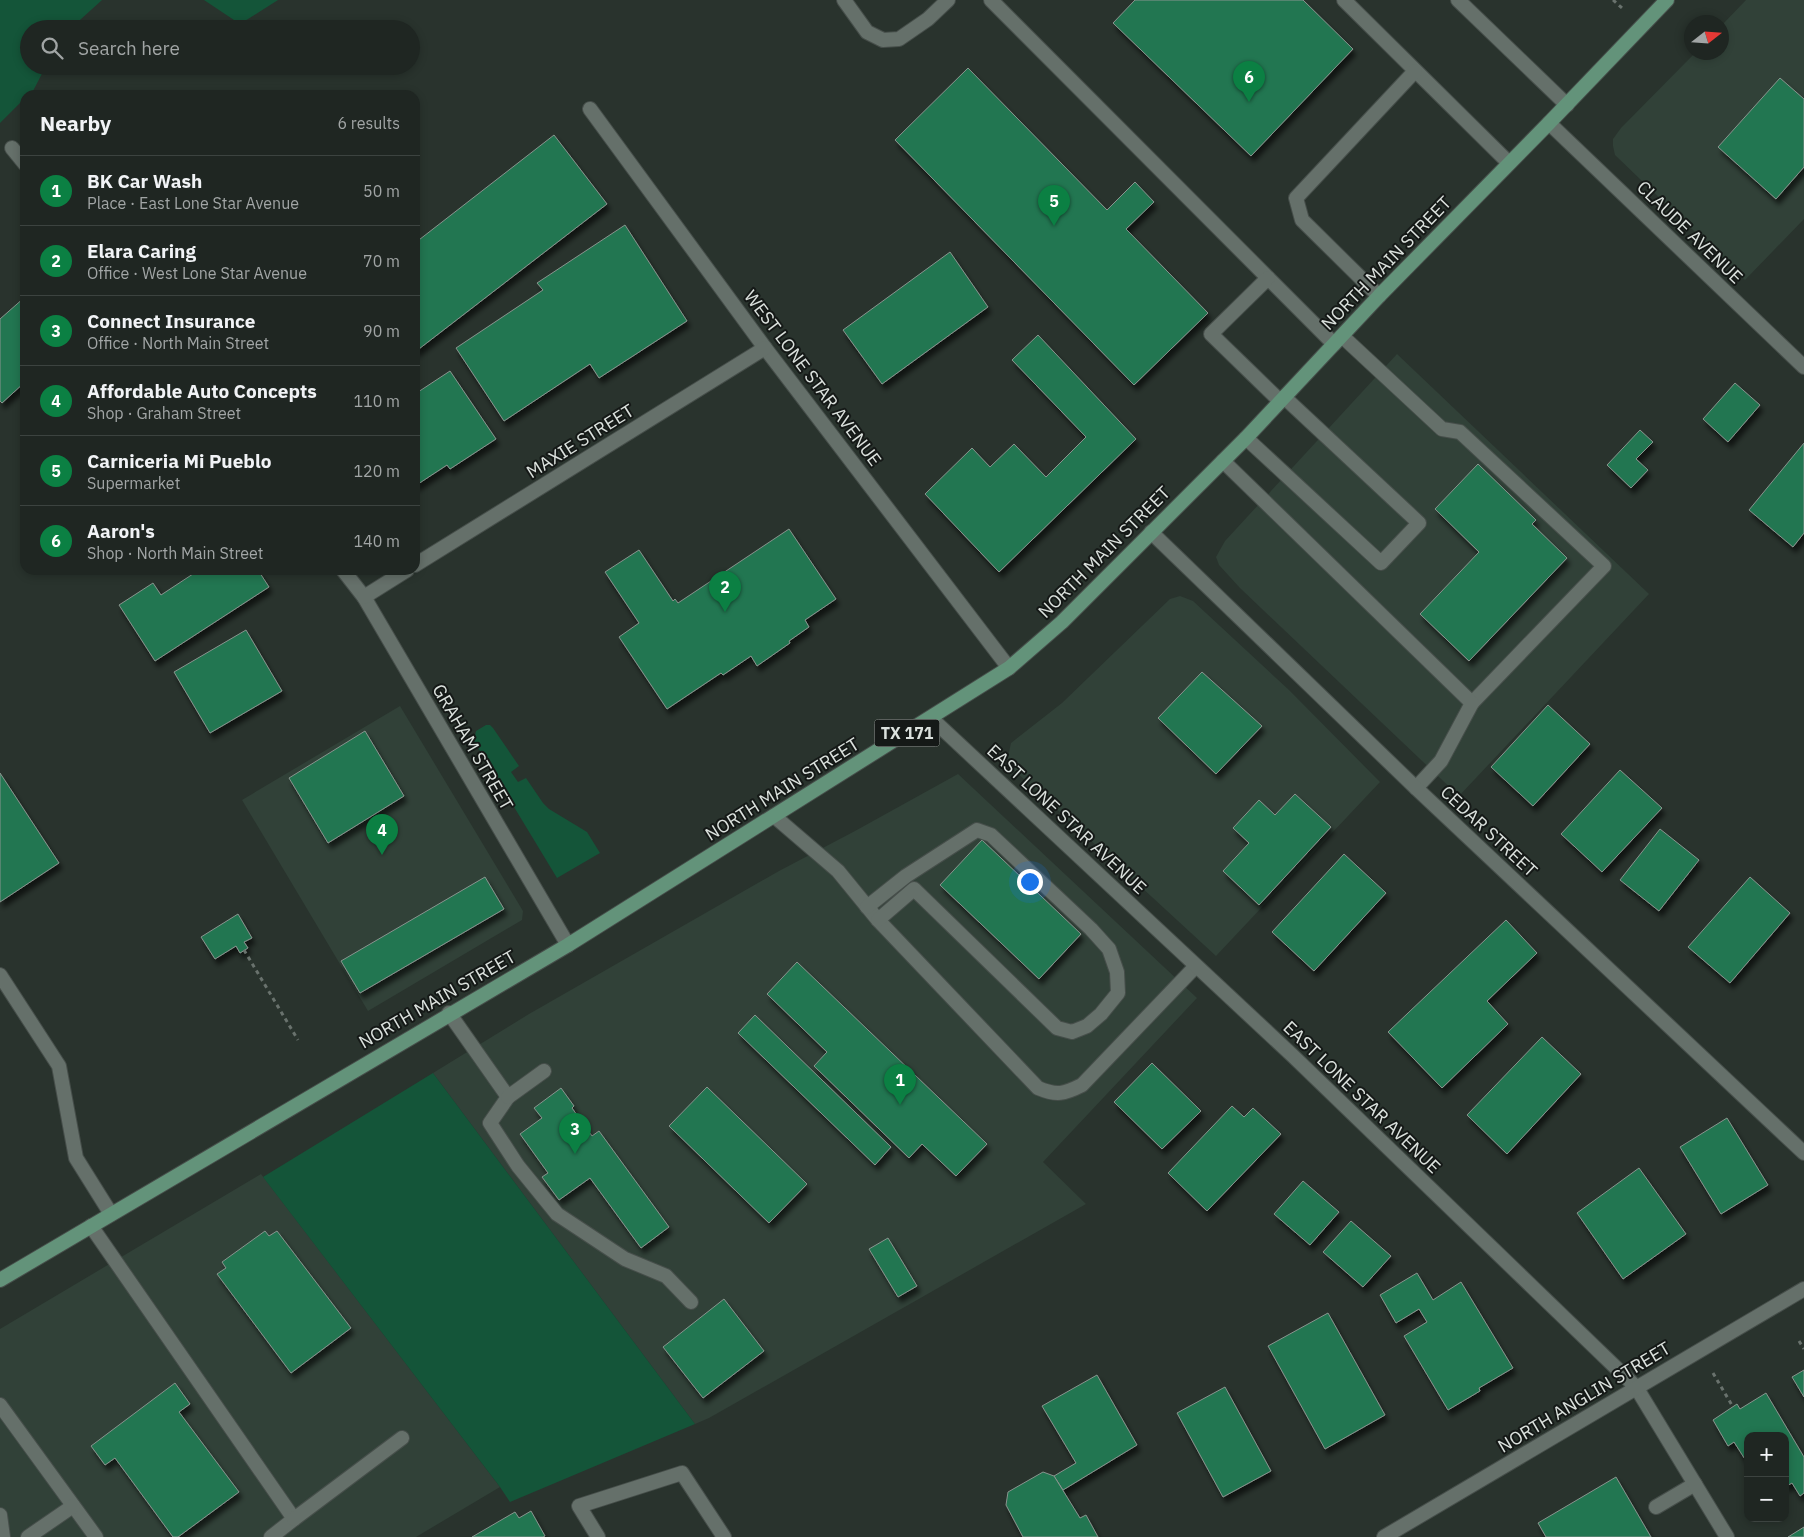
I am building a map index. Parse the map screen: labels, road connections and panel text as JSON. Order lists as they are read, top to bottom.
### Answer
{
  "streets": {
    "main road": ["NORTH MAIN STREET", "TX 171"],
    "street": [
      "CLAUDE AVENUE",
      "WEST LONE STAR AVENUE",
      "MAXIE STREET",
      "GRAHAM STREET",
      "EAST LONE STAR AVENUE",
      "CEDAR STREET",
      "NORTH ANGLIN STREET"
    ]
  },
  "crossings": [
    ["CLAUDE AVENUE", "NORTH MAIN STREET"],
    ["NORTH MAIN STREET", "WEST LONE STAR AVENUE"],
    ["NORTH MAIN STREET", "GRAHAM STREET"],
    ["NORTH MAIN STREET", "EAST LONE STAR AVENUE"],
    ["NORTH MAIN STREET", "CEDAR STREET"],
    ["WEST LONE STAR AVENUE", "MAXIE STREET"],
    ["EAST LONE STAR AVENUE", "NORTH ANGLIN STREET"]
  ],
  "north": "right",
  "page": {
    "search": "Search here",
    "pins": [
      "6",
      "5",
      "2",
      "4",
      "1",
      "3"
    ],
    "heading": ["Nearby", "6 results"],
    "list": [
      {
        "mark": "1",
        "name": "BK Car Wash",
        "note": "Place · East Lone Star Avenue",
        "value": "50 m"
      },
      {
        "mark": "2",
        "name": "Elara Caring",
        "note": "Office · West Lone Star Avenue",
        "value": "70 m"
      },
      {
        "mark": "3",
        "name": "Connect Insurance",
        "note": "Office · North Main Street",
        "value": "90 m"
      },
      {
        "mark": "4",
        "name": "Affordable Auto Concepts",
        "note": "Shop · Graham Street",
        "value": "110 m"
      },
      {
        "mark": "5",
        "name": "Carniceria Mi Pueblo",
        "note": "Supermarket",
        "value": "120 m"
      },
      {
        "mark": "6",
        "name": "Aaron's",
        "note": "Shop · North Main Street",
        "value": "140 m"
      }
    ],
    "map_buttons": ["+", "−"]
  }
}
